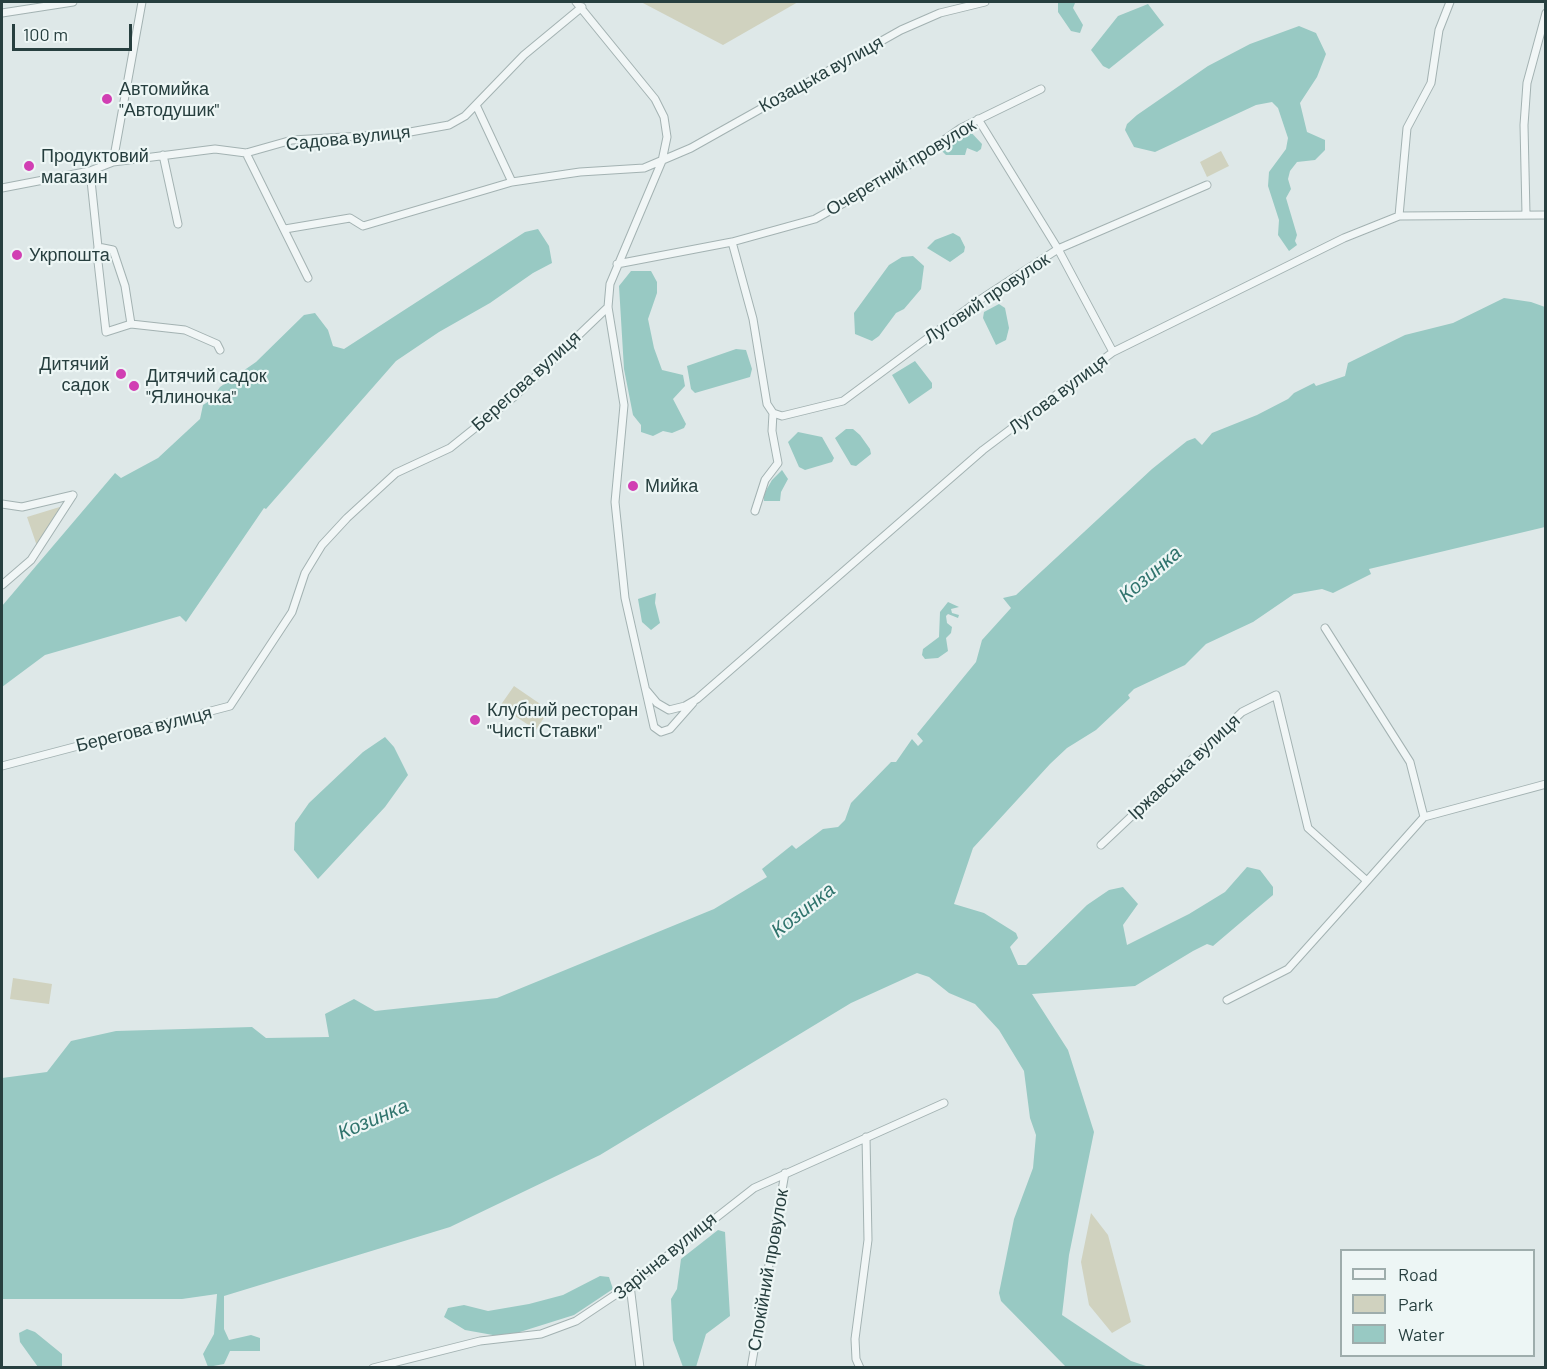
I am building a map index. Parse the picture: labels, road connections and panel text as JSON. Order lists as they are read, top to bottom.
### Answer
{
  "streets": {
    "street": [
      "Козацька вулиця",
      "Садова вулиця",
      "Очеретний провулок",
      "Луговий провулок",
      "Берегова вулиця",
      "Лугова вулиця",
      "Іржавська вулиця",
      "Зарічна вулиця",
      "Спокійний провулок"
    ]
  },
  "crossings": [
    ["Зарічна вулиця", "Спокійний провулок"]
  ],
  "water": ["Козинка"],
  "places": [
    "Автомийка \"Автодушик\"",
    "Продуктовий магазин",
    "Укрпошта",
    "Дитячий садок",
    "Дитячий садок \"Ялиночка\"",
    "Мийка",
    "Клубний ресторан \"Чисті Ставки\""
  ],
  "legend": ["Road", "Park", "Water"],
  "scale_bar": "100 m"
}
